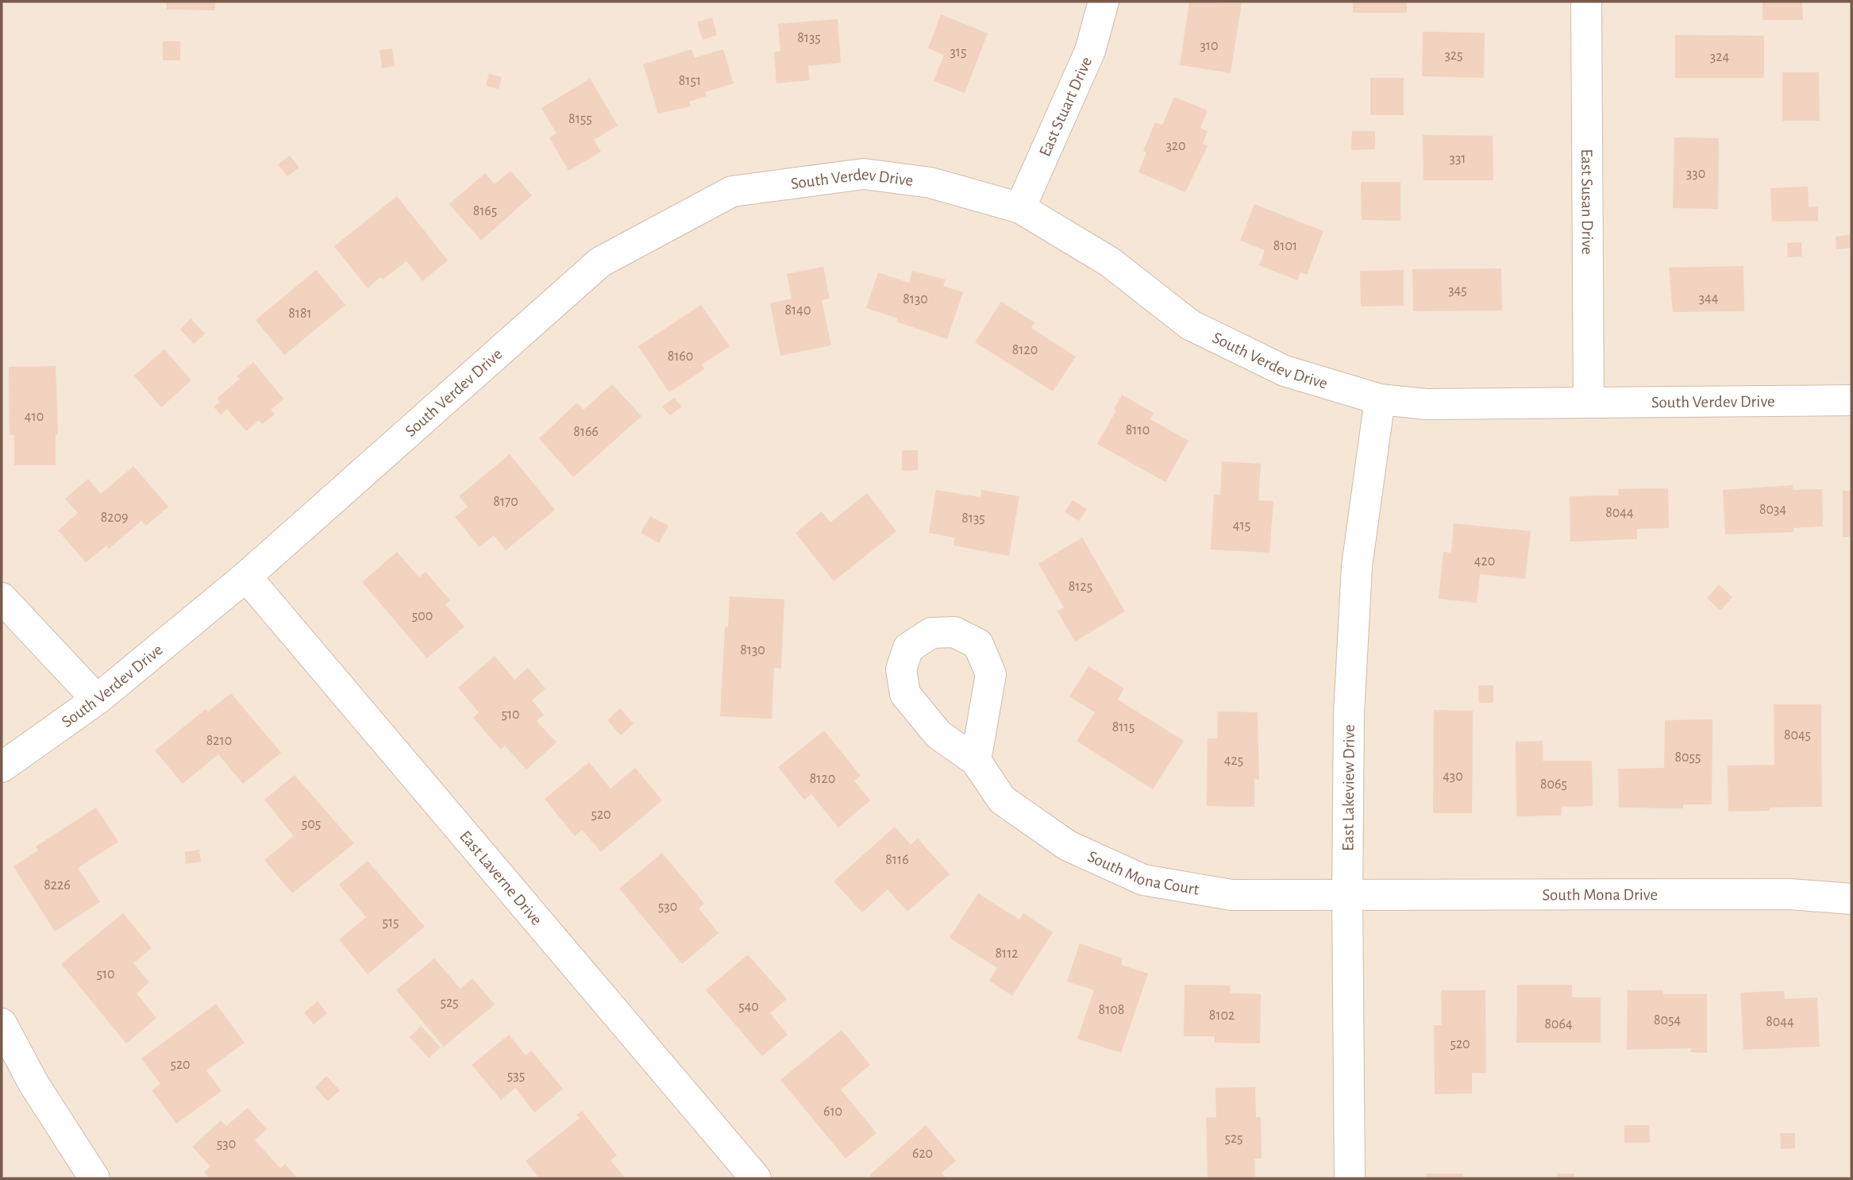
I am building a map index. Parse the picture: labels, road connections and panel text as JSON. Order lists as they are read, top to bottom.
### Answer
{
  "streets": {
    "street": [
      "East Stuart Drive",
      "South Verdev Drive",
      "East Susan Drive",
      "East Lakeview Drive",
      "South Mona Court",
      "East Laverne Drive",
      "South Mona Drive"
    ]
  },
  "crossings": [
    ["East Stuart Drive", "South Verdev Drive"],
    ["South Verdev Drive", "East Susan Drive"],
    ["South Verdev Drive", "East Lakeview Drive"],
    ["South Verdev Drive", "East Laverne Drive"],
    ["East Lakeview Drive", "South Mona Court"],
    ["East Lakeview Drive", "South Mona Drive"],
    ["South Mona Court", "South Mona Drive"]
  ],
  "house_numbers": [
    "8135",
    "310",
    "315",
    "325",
    "324",
    "8151",
    "8155",
    "320",
    "331",
    "330",
    "8165",
    "8101",
    "345",
    "344",
    "8130",
    "8140",
    "8181",
    "8120",
    "8160",
    "410",
    "8110",
    "8166",
    "8170",
    "8034",
    "8044",
    "8209",
    "8135",
    "415",
    "420",
    "8125",
    "500",
    "8130",
    "510",
    "8115",
    "8045",
    "8210",
    "8055",
    "425",
    "430",
    "8120",
    "8065",
    "520",
    "505",
    "8116",
    "8226",
    "530",
    "515",
    "8112",
    "510",
    "525",
    "540",
    "8108",
    "8102",
    "8054",
    "8044",
    "8064",
    "520",
    "520",
    "535",
    "610",
    "525",
    "530",
    "620"
  ]
}
